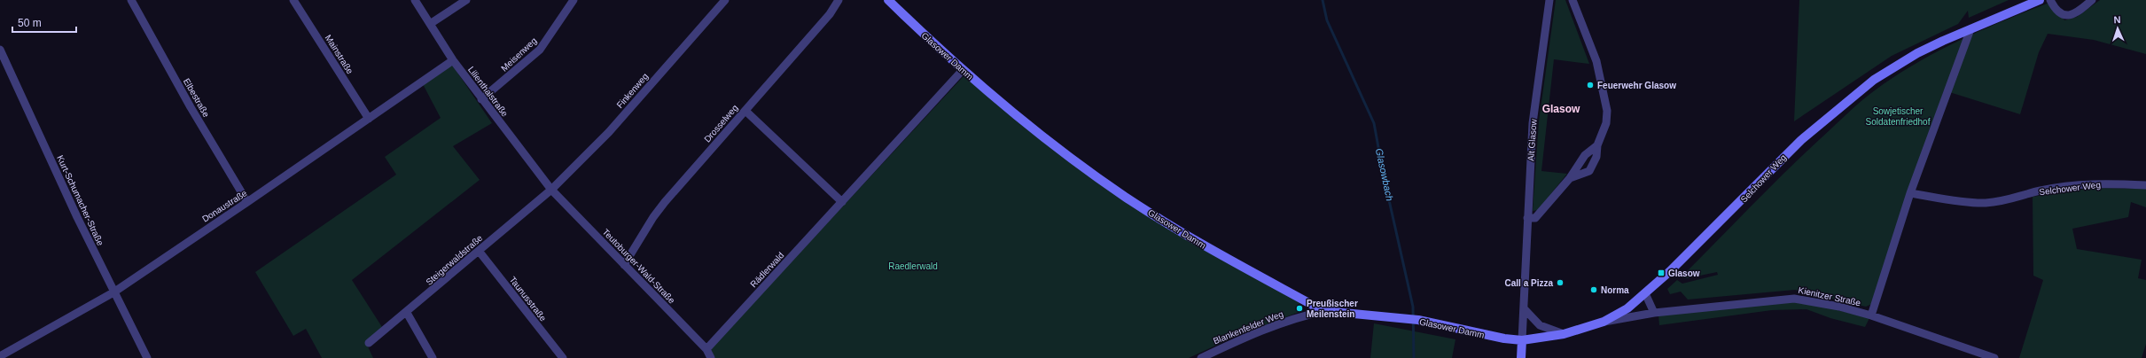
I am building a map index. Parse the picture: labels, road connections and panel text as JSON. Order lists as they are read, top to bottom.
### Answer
{
  "streets": {
    "street": [
      "Mainstraße",
      "Meisenweg",
      "Glasower Damm",
      "Finkenweg",
      "Lilienthalstraße",
      "Elbestraße",
      "Drosselweg",
      "Alt Glasow",
      "Selchower Weg",
      "Kurt-Schumacher-Straße",
      "Donaustraße",
      "Steigerwaldstraße",
      "Teutoburger-Wald-Straße",
      "Rädlerwald",
      "Kienitzer Straße",
      "Taunusstraße",
      "Blankenfelder Weg"
    ]
  },
  "crossings": [
    ["Mainstraße", "Donaustraße"],
    ["Meisenweg", "Lilienthalstraße"],
    ["Glasower Damm", "Alt Glasow"],
    ["Glasower Damm", "Selchower Weg"],
    ["Glasower Damm", "Rädlerwald"],
    ["Glasower Damm", "Blankenfelder Weg"],
    ["Finkenweg", "Lilienthalstraße"],
    ["Finkenweg", "Steigerwaldstraße"],
    ["Finkenweg", "Teutoburger-Wald-Straße"],
    ["Lilienthalstraße", "Donaustraße"],
    ["Lilienthalstraße", "Steigerwaldstraße"],
    ["Lilienthalstraße", "Teutoburger-Wald-Straße"],
    ["Elbestraße", "Donaustraße"],
    ["Drosselweg", "Teutoburger-Wald-Straße"],
    ["Alt Glasow", "Selchower Weg"],
    ["Selchower Weg", "Kienitzer Straße"],
    ["Kurt-Schumacher-Straße", "Donaustraße"],
    ["Steigerwaldstraße", "Teutoburger-Wald-Straße"],
    ["Steigerwaldstraße", "Taunusstraße"],
    ["Teutoburger-Wald-Straße", "Rädlerwald"]
  ],
  "districts": ["Glasow"],
  "water": ["Glasowbach"],
  "parks": ["Sowjetischer Soldatenfriedhof", "Raedlerwald"],
  "places": {
    "other": [
      "Feuerwehr Glasow",
      "Call a Pizza",
      "Norma",
      "Preußischer Meilenstein"
    ],
    "transit": ["Glasow"]
  },
  "scale_bar": "50 m",
  "north": "top"
}
